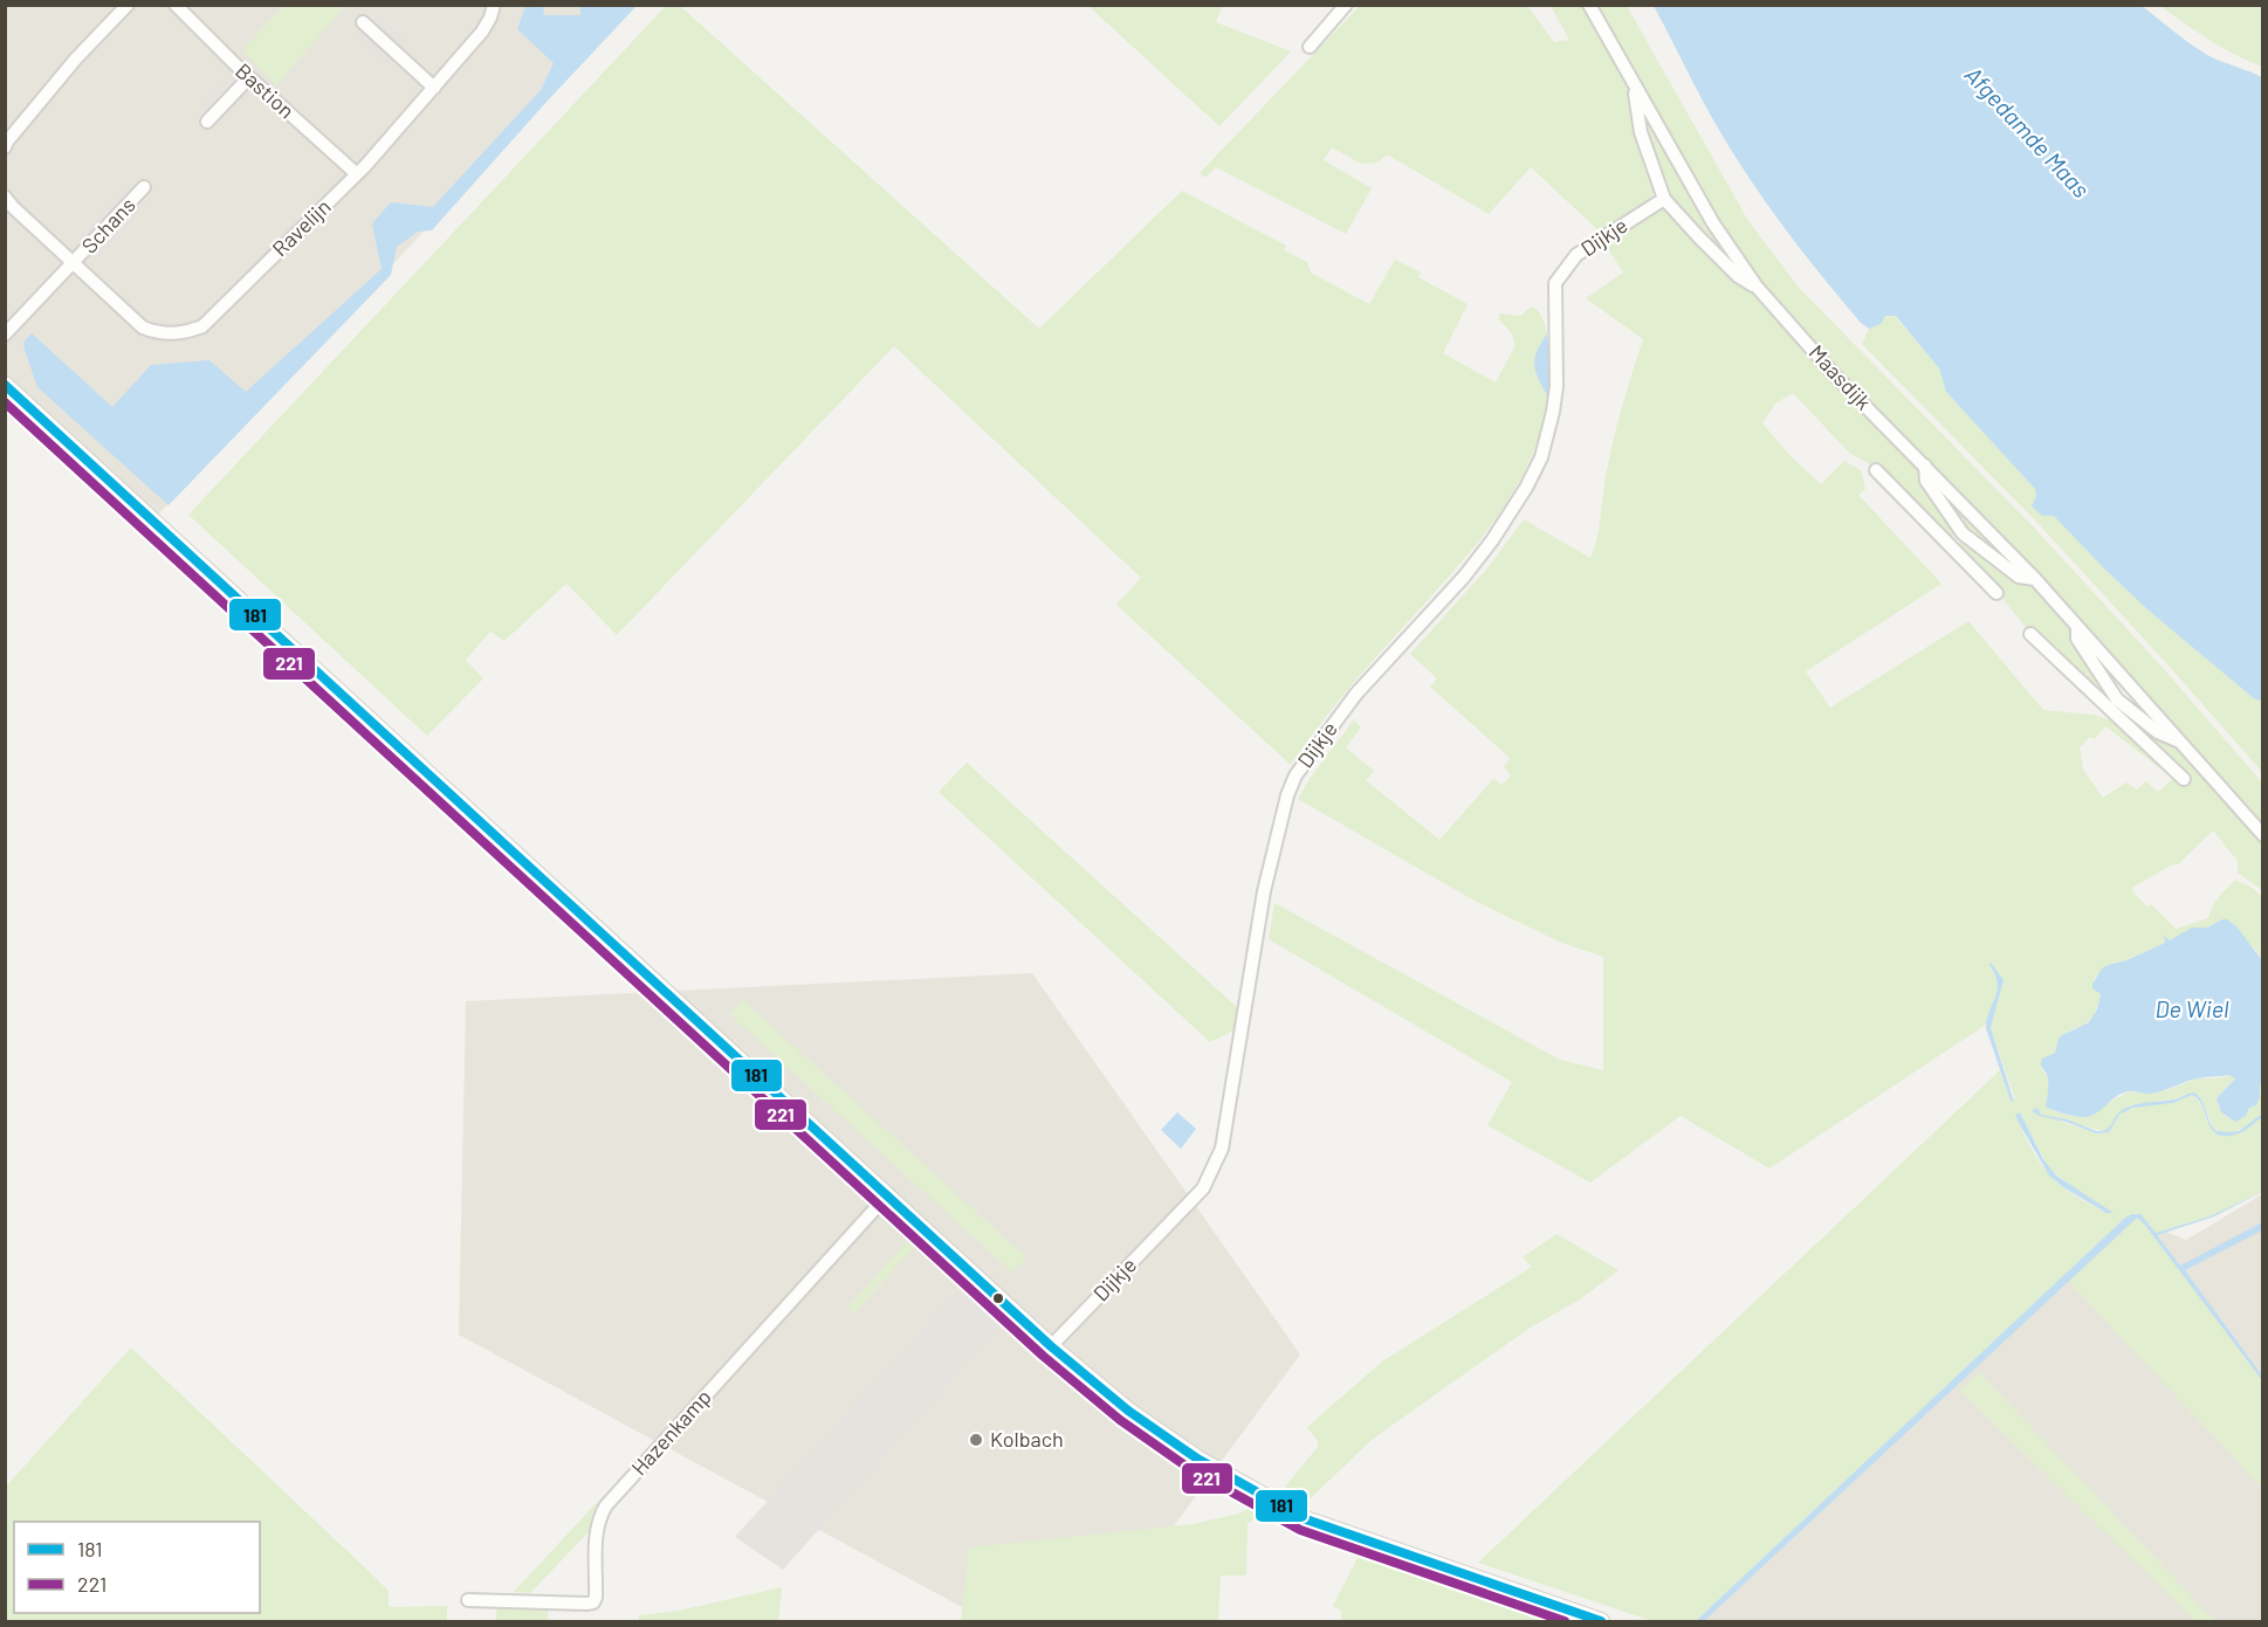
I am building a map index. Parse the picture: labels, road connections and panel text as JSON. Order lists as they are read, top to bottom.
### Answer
{
  "streets": {
    "street": [
      "Bastion",
      "Schans",
      "Ravelijn",
      "Dijkje",
      "Maasdijk",
      "Hazenkamp"
    ]
  },
  "crossings": [
    ["Bastion", "Ravelijn"],
    ["Schans", "Ravelijn"],
    ["Dijkje", "Maasdijk"]
  ],
  "water": ["Afgedamde Maas", "De Wiel"],
  "places": ["Kolbach"],
  "lines": ["transit line 181", "transit line 221"],
  "legend": ["181", "221"]
}
